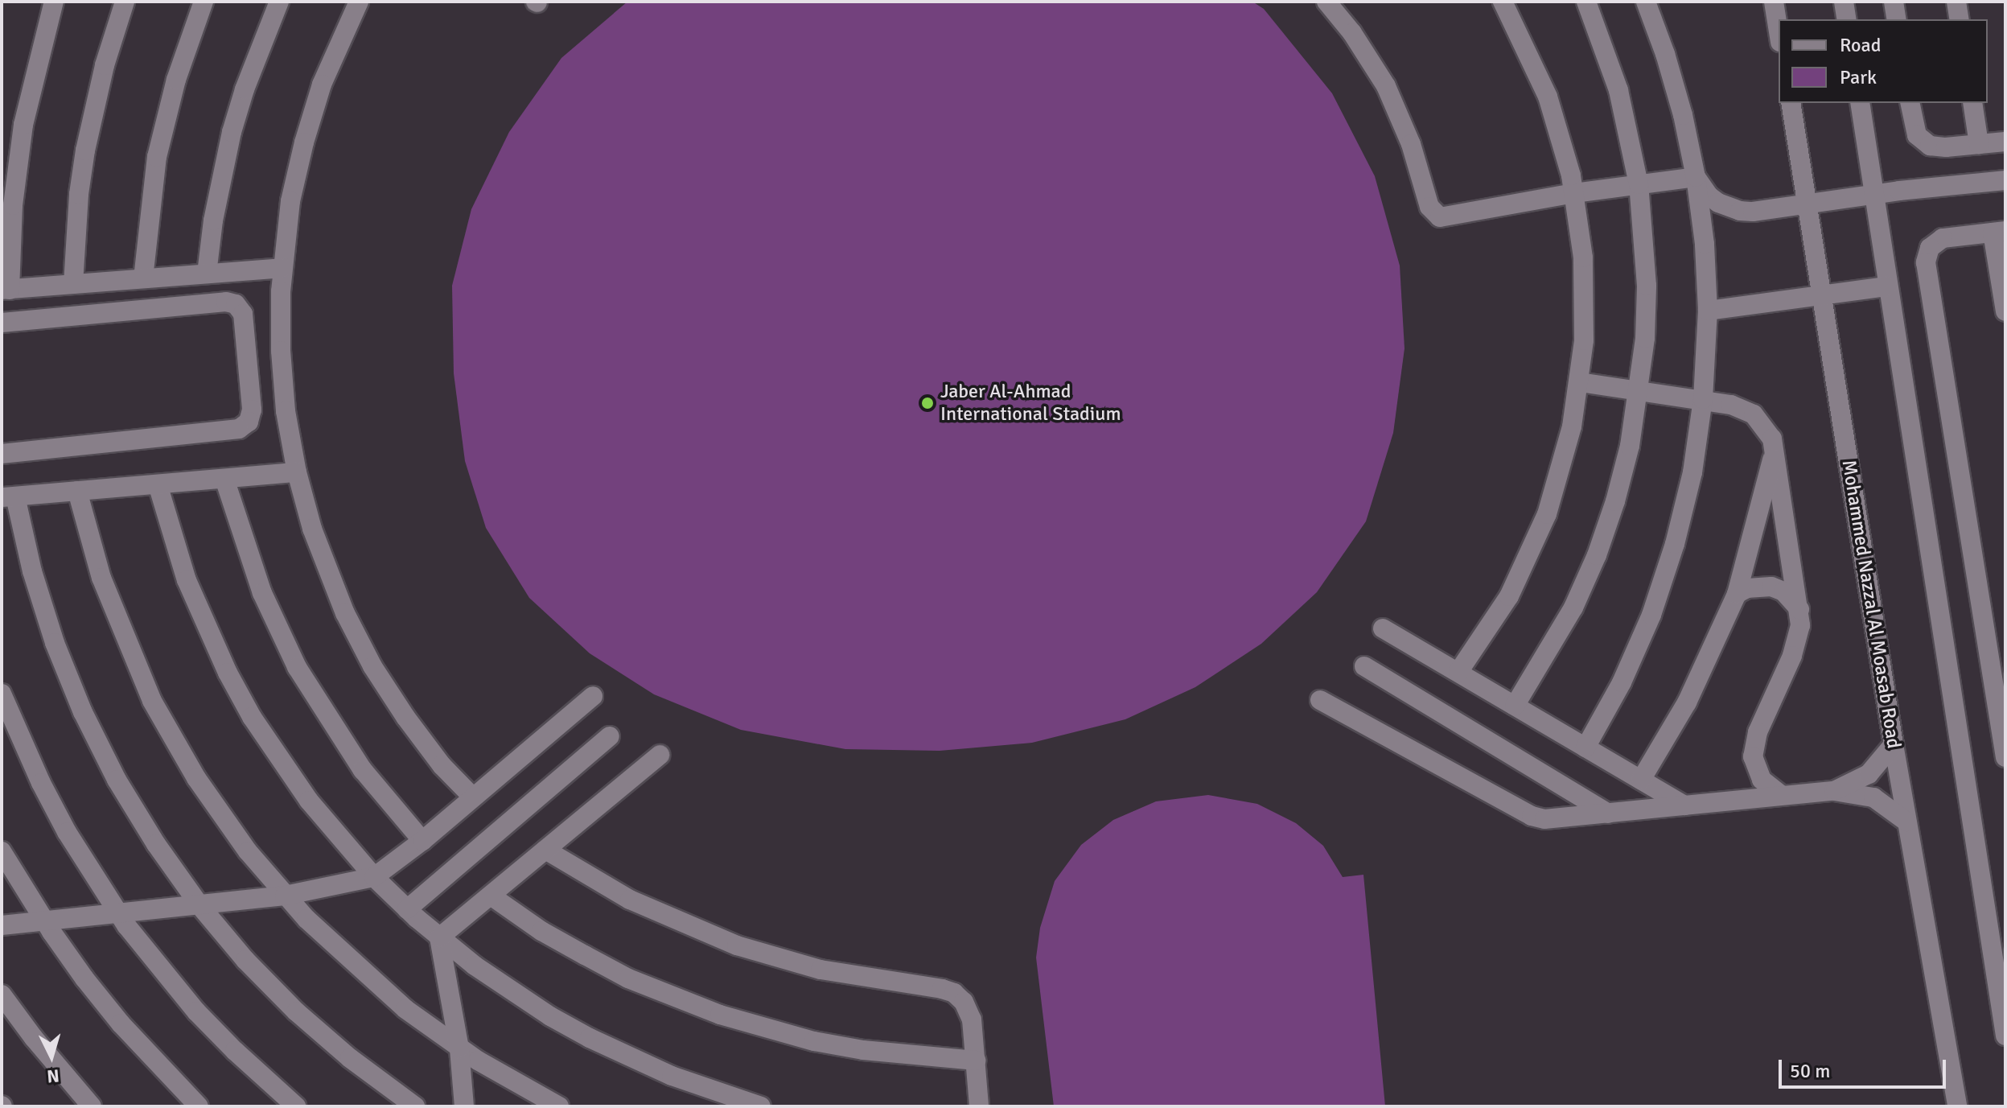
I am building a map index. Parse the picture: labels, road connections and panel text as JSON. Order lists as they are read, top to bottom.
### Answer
{
  "streets": {
    "street": ["Mohammed Nazzal Al Moasab Road"]
  },
  "places": ["Jaber Al-Ahmad International Stadium"],
  "legend": ["Road", "Park"],
  "scale_bar": "50 m",
  "north": "bottom"
}
